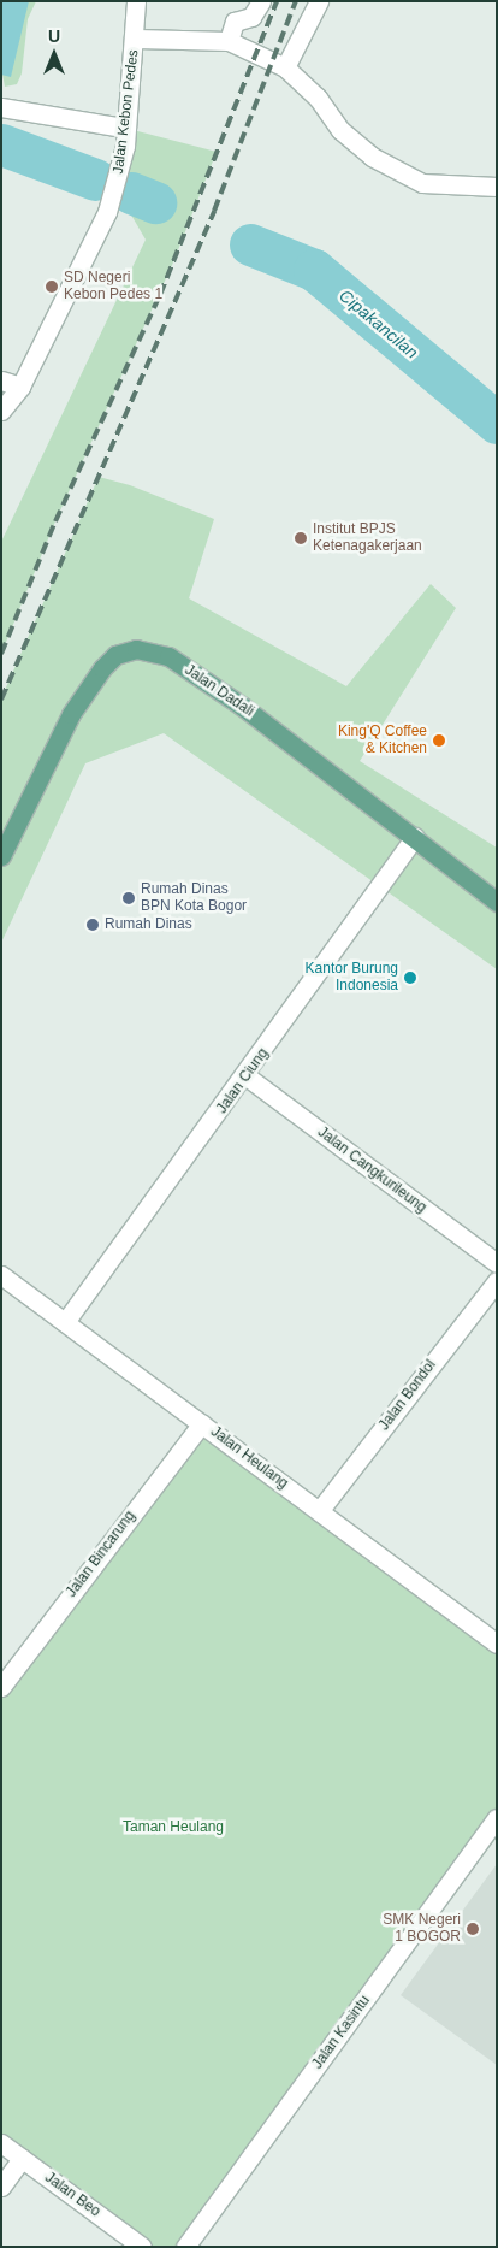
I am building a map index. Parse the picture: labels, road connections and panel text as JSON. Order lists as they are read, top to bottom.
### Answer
{
  "streets": {
    "main road": ["Jalan Dadali"],
    "street": [
      "Jalan Kebon Pedes",
      "Jalan Ciung",
      "Jalan Cangkurileung",
      "Jalan Bondol",
      "Jalan Heulang",
      "Jalan Bincarung",
      "Jalan Kasintu",
      "Jalan Beo"
    ]
  },
  "crossings": [
    ["Jalan Dadali", "Jalan Ciung"],
    ["Jalan Ciung", "Jalan Cangkurileung"],
    ["Jalan Ciung", "Jalan Heulang"],
    ["Jalan Bondol", "Jalan Heulang"],
    ["Jalan Heulang", "Jalan Bincarung"]
  ],
  "water": ["Cipakancilan"],
  "parks": ["Taman Heulang"],
  "places": [
    "SD Negeri Kebon Pedes 1",
    "Institut BPJS Ketenagakerjaan",
    "King'Q Coffee & Kitchen",
    "Rumah Dinas BPN Kota Bogor",
    "Rumah Dinas",
    "Kantor Burung Indonesia",
    "SMK Negeri 1 BOGOR"
  ],
  "north": "top"
}
